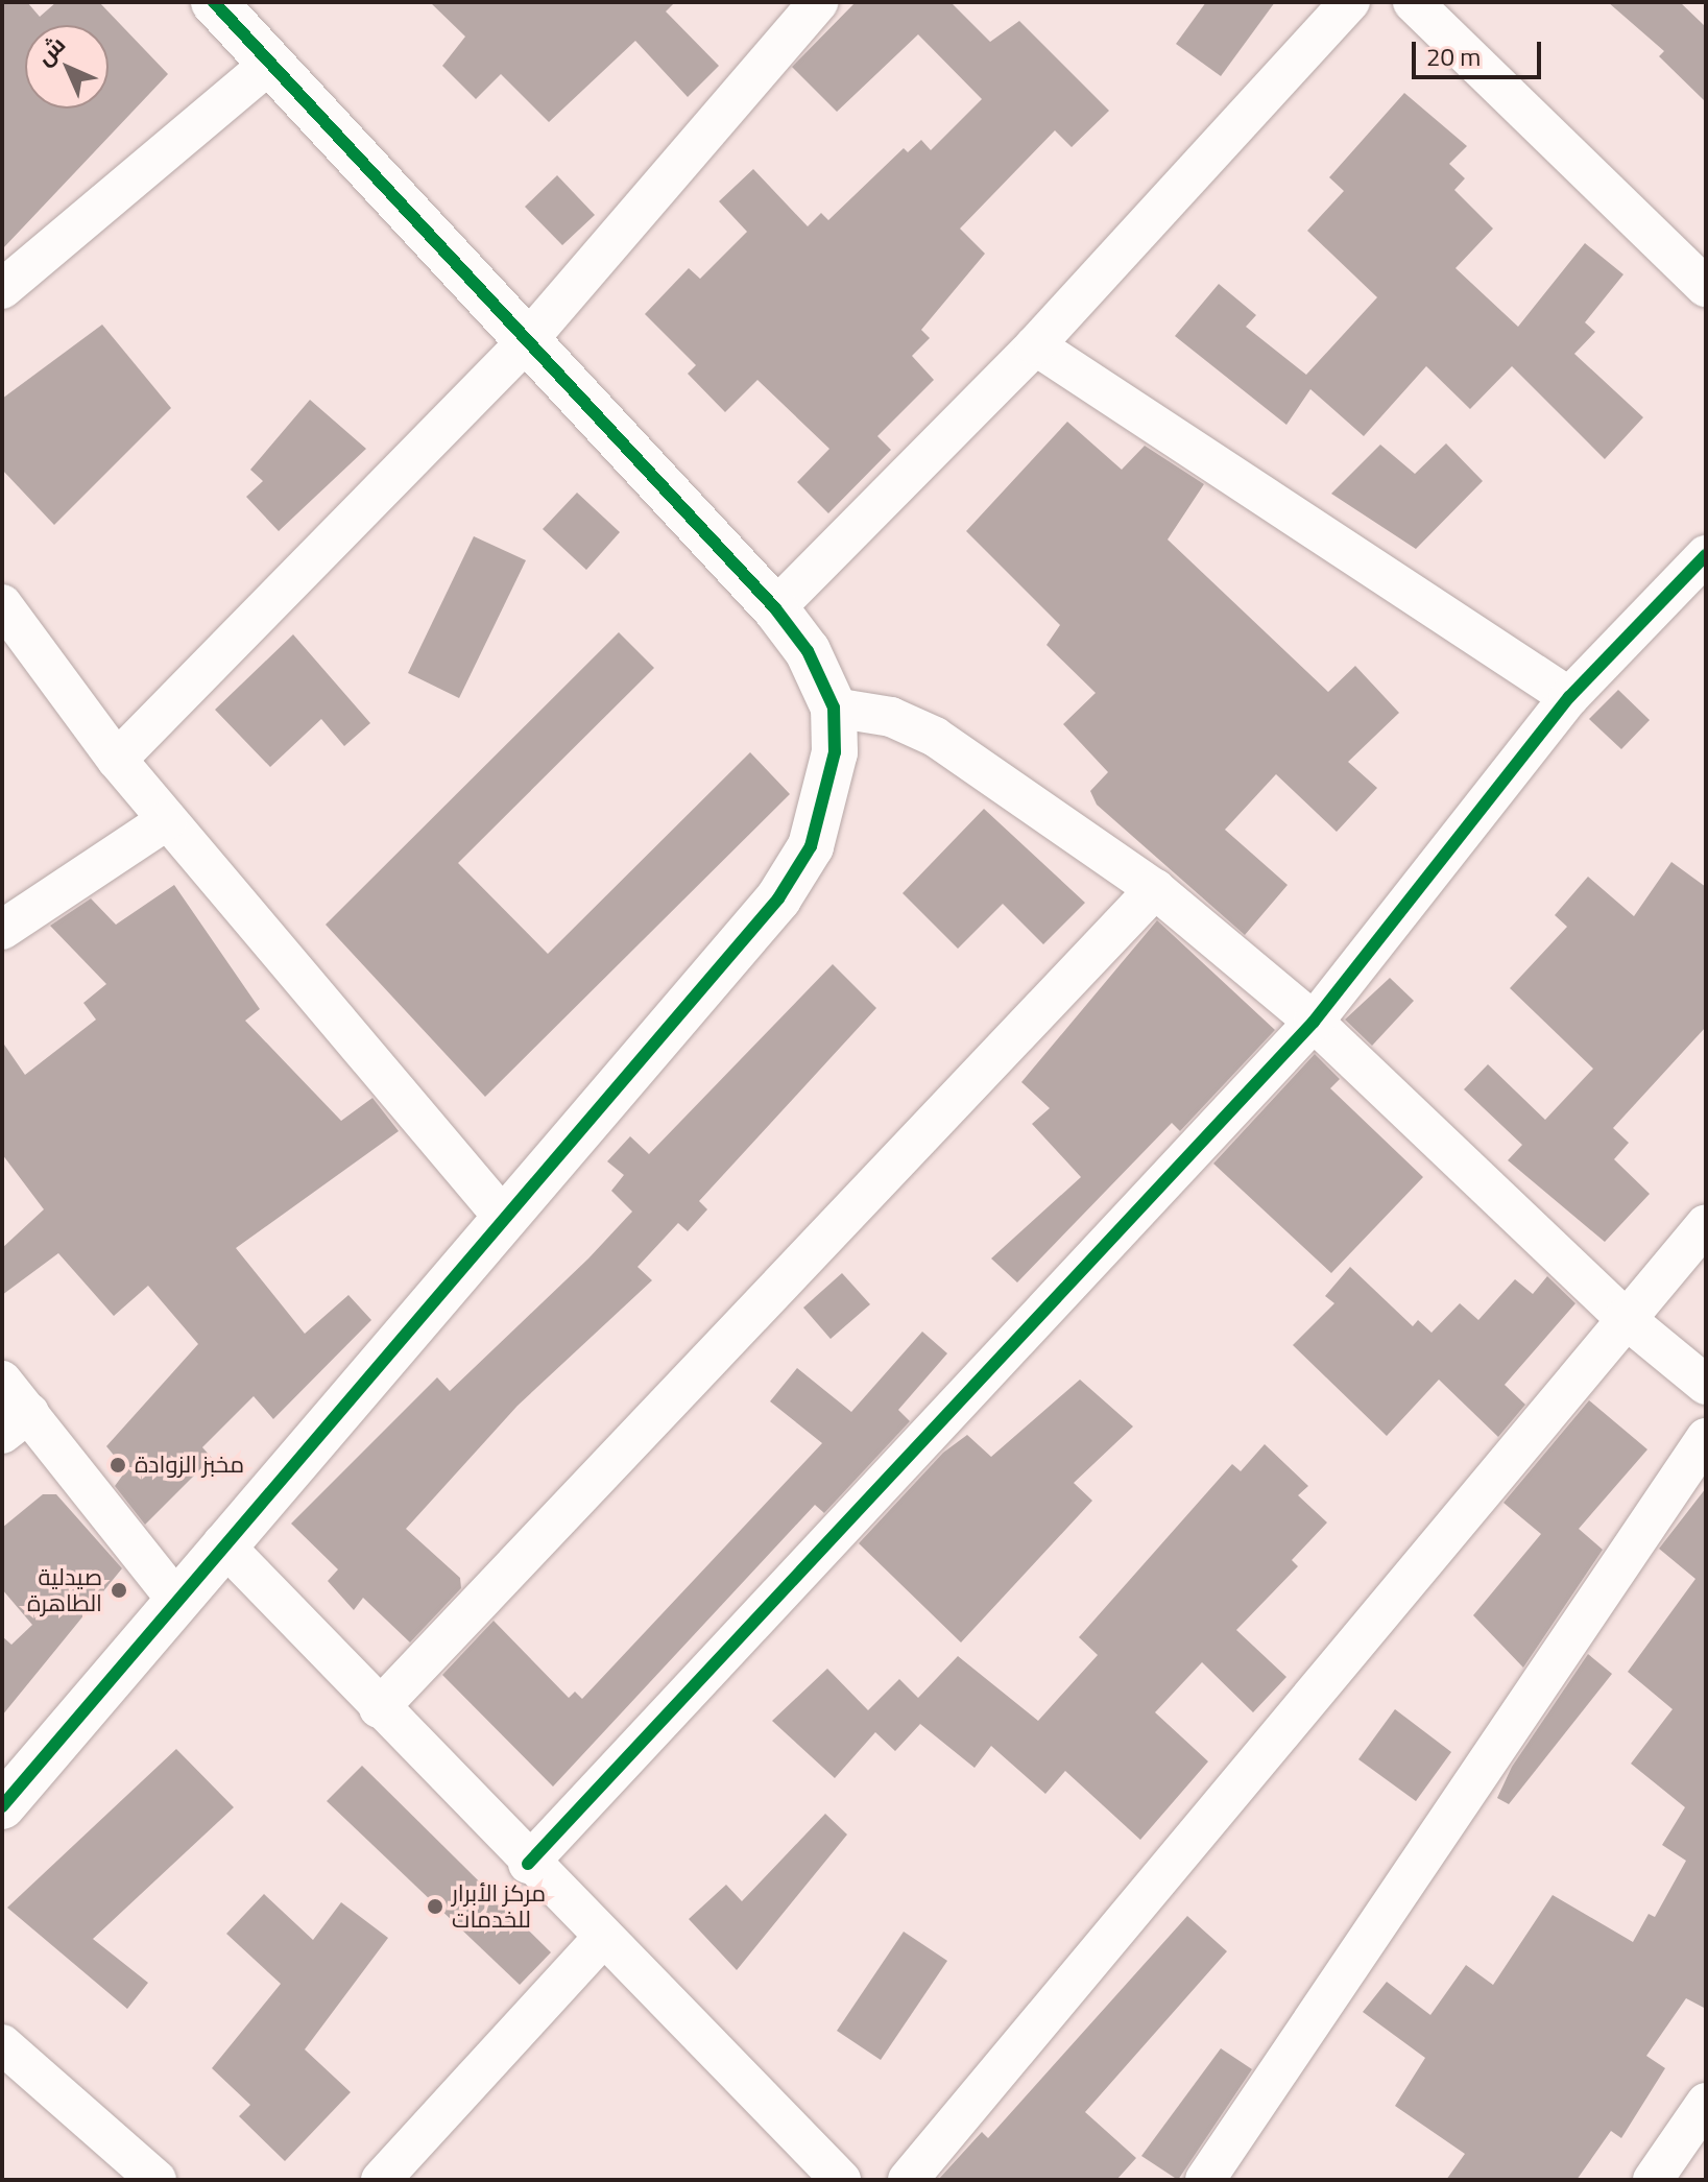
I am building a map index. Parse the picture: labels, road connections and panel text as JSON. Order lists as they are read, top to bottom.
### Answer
{
  "places": ["مخبز الزوادة", "صيدلية الطاهرة", "مركز الأبرار للخدمات"],
  "scale_bar": "20 m",
  "north": "top left"
}
